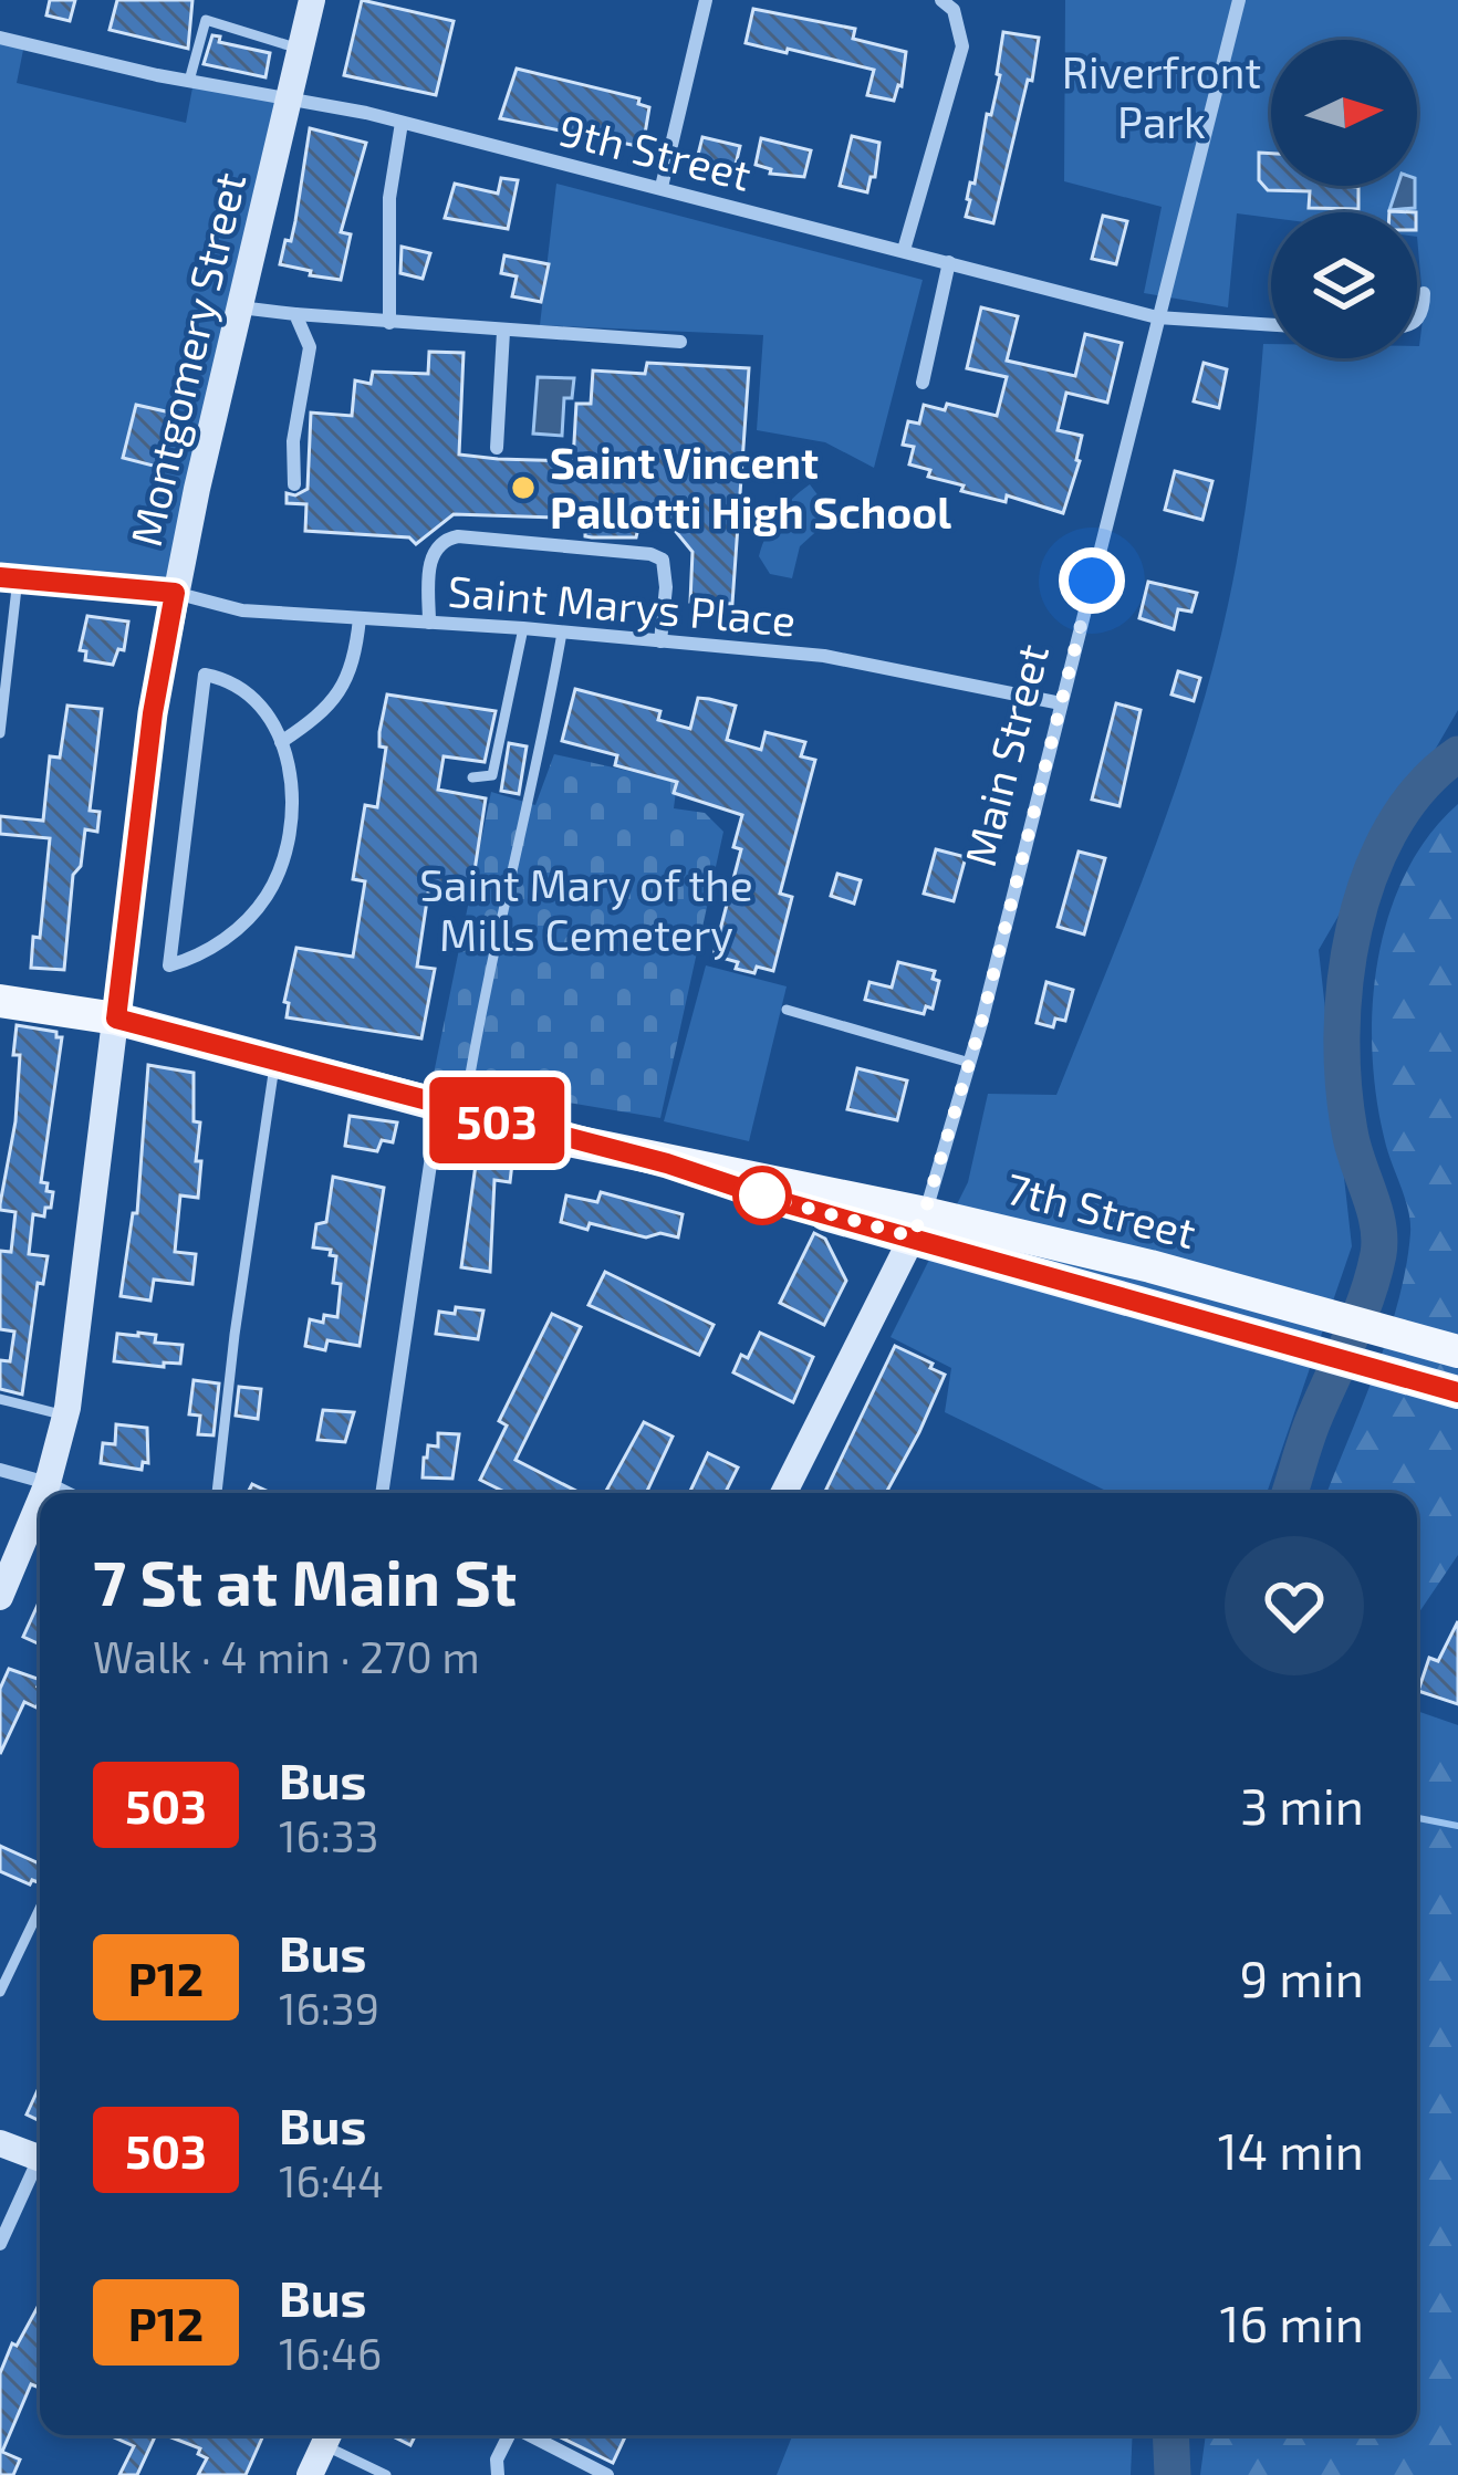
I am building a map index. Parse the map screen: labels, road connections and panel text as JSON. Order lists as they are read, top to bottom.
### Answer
{
  "streets": {
    "main road": ["7th Street"],
    "street": [
      "9th Street",
      "Montgomery Street",
      "Saint Marys Place",
      "Main Street"
    ]
  },
  "crossings": [
    ["9th Street", "Montgomery Street"],
    ["9th Street", "Main Street"],
    ["Montgomery Street", "Saint Marys Place"],
    ["Montgomery Street", "7th Street"],
    ["Saint Marys Place", "Main Street"],
    ["Main Street", "7th Street"]
  ],
  "parks": ["Riverfront Park", "Saint Mary of the Mills Cemetery"],
  "places": ["Saint Vincent Pallotti High School"],
  "lines": ["bus line 503"],
  "north": "right",
  "page": {
    "on_map": "503",
    "heading": ["7 St at Main St", "Walk · 4 min · 270 m"],
    "list": [
      {
        "mark": "503",
        "name": "Bus",
        "note": "16:33",
        "value": "3 min"
      },
      {
        "mark": "P12",
        "name": "Bus",
        "note": "16:39",
        "value": "9 min"
      },
      {
        "mark": "503",
        "name": "Bus",
        "note": "16:44",
        "value": "14 min"
      },
      {
        "mark": "P12",
        "name": "Bus",
        "note": "16:46",
        "value": "16 min"
      }
    ]
  }
}
